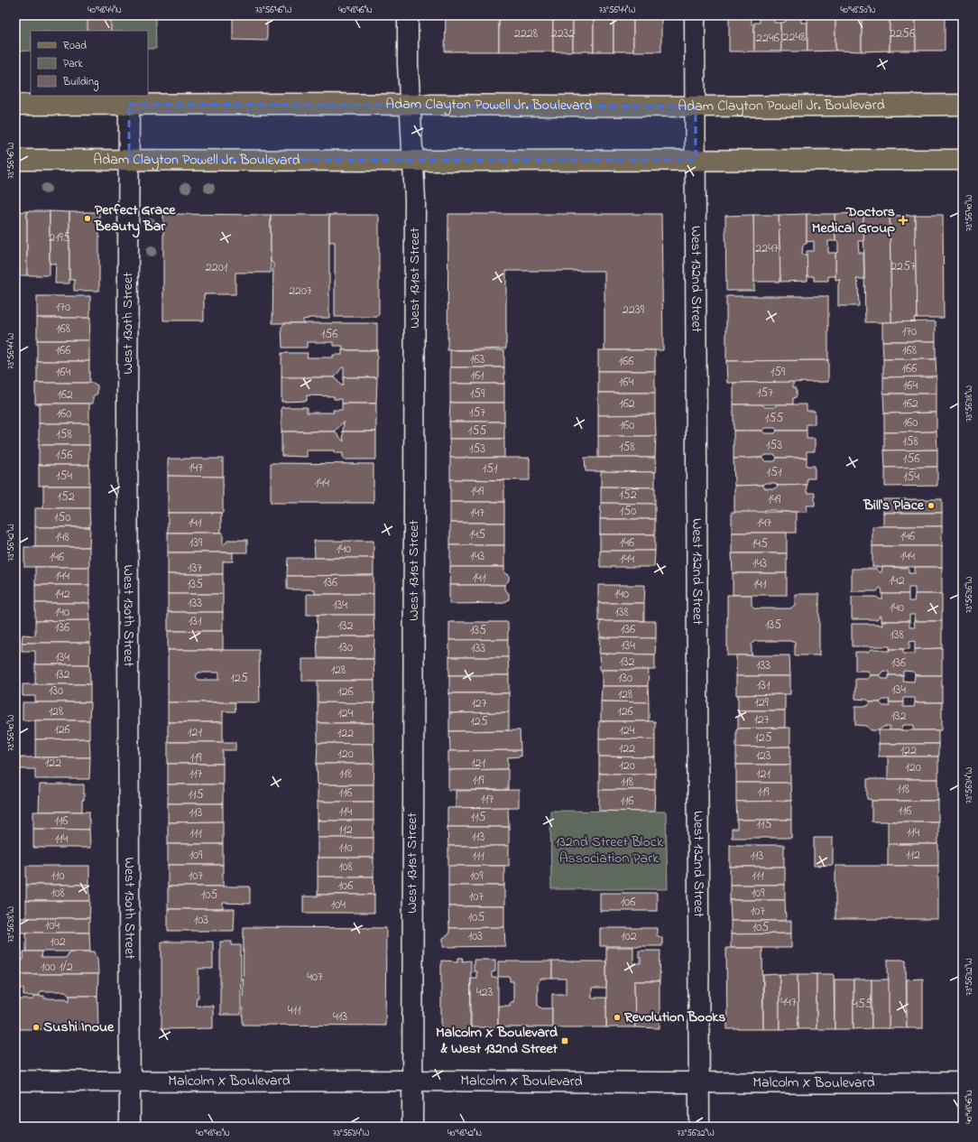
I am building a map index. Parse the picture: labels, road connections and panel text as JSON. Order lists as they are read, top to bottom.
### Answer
{
  "streets": {
    "main road": ["Adam Clayton Powell Jr. Boulevard"],
    "street": [
      "West 131st Street",
      "West 132nd Street",
      "West 130th Street",
      "Malcolm X Boulevard"
    ]
  },
  "crossings": [
    ["Adam Clayton Powell Jr. Boulevard", "West 131st Street"],
    ["Adam Clayton Powell Jr. Boulevard", "West 132nd Street"],
    ["Adam Clayton Powell Jr. Boulevard", "West 130th Street"],
    ["West 131st Street", "Malcolm X Boulevard"],
    ["West 132nd Street", "Malcolm X Boulevard"],
    ["West 130th Street", "Malcolm X Boulevard"]
  ],
  "parks": ["132nd Street Block Association Park"],
  "places": {
    "other": [
      "Perfect Grace Beauty Bar",
      "Bill's Place",
      "Revolution Books",
      "Sushi Inoue"
    ],
    "health": ["Doctors Medical Group"],
    "transit": ["Malcolm X Boulevard & West 132nd Street"]
  },
  "house_numbers": [
    "2228",
    "2232",
    "2256",
    "2248",
    "2246",
    "2195",
    "2247",
    "2257",
    "2201",
    "2207",
    "170",
    "2239",
    "168",
    "170",
    "156",
    "166",
    "168",
    "163",
    "166",
    "166",
    "164",
    "159",
    "161",
    "164",
    "164",
    "157",
    "159",
    "162",
    "162",
    "162",
    "157",
    "160",
    "155",
    "160",
    "160",
    "155",
    "158",
    "158",
    "153",
    "158",
    "153",
    "156",
    "156",
    "147",
    "151",
    "151",
    "154",
    "154",
    "144",
    "149",
    "152",
    "152",
    "149",
    "150",
    "147",
    "150",
    "141",
    "147",
    "145",
    "146",
    "148",
    "139",
    "146",
    "145",
    "140",
    "143",
    "144",
    "146",
    "144",
    "143",
    "137",
    "144",
    "141",
    "142",
    "136",
    "135",
    "141",
    "142",
    "140",
    "133",
    "134",
    "140",
    "140",
    "138",
    "131",
    "135",
    "132",
    "136",
    "136",
    "135",
    "138",
    "134",
    "130",
    "133",
    "134",
    "132",
    "136",
    "133",
    "128",
    "132",
    "125",
    "130",
    "131",
    "134",
    "130",
    "126",
    "128",
    "129",
    "127",
    "128",
    "126",
    "124",
    "132",
    "127",
    "125",
    "126",
    "124",
    "121",
    "122",
    "125",
    "122",
    "122",
    "120",
    "123",
    "119",
    "122",
    "121",
    "120",
    "120",
    "117",
    "118",
    "121",
    "119",
    "118",
    "118",
    "119",
    "116",
    "115",
    "117",
    "116",
    "116",
    "114",
    "113",
    "115",
    "116",
    "115",
    "112",
    "114",
    "111",
    "113",
    "114",
    "110",
    "109",
    "112",
    "111",
    "113",
    "108",
    "110",
    "107",
    "109",
    "111",
    "106",
    "108",
    "109",
    "105",
    "107",
    "106",
    "104",
    "107",
    "105",
    "103",
    "104",
    "105",
    "103",
    "102",
    "102",
    "100 1/2",
    "407",
    "423",
    "447",
    "455",
    "411",
    "413"
  ],
  "legend": ["Road", "Park", "Building"],
  "coordinates": [
    "40°48'44\"N",
    "73°56'46\"W",
    "40°48'46\"N",
    "73°56'44\"W",
    "40°48'50\"N",
    "73°56'40\"W",
    "73°56'38\"W",
    "73°56'42\"W",
    "73°56'36\"W",
    "73°56'34\"W",
    "73°56'32\"W",
    "40°48'40\"N",
    "40°48'42\"N"
  ]
}
